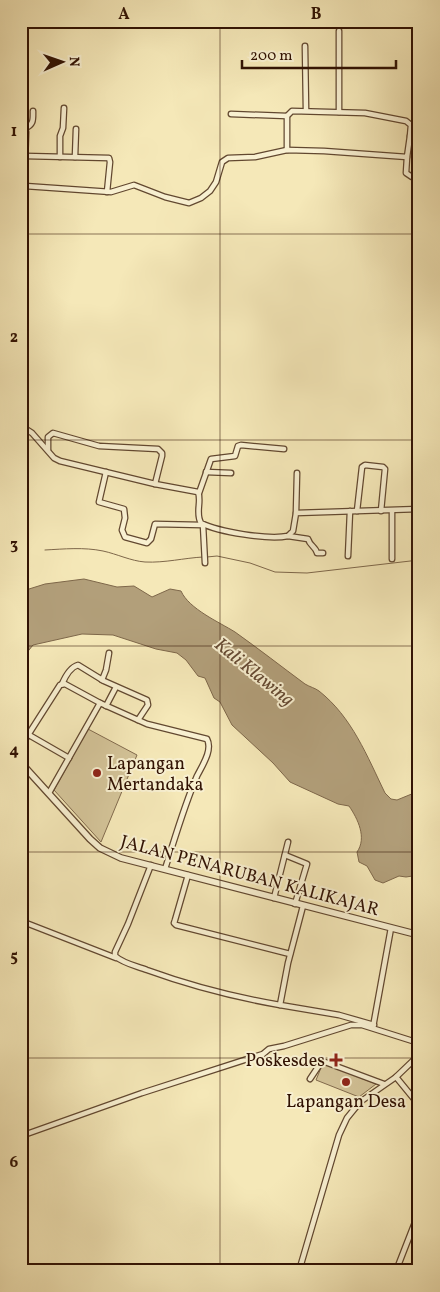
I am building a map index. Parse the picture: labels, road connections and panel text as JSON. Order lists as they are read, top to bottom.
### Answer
{
  "streets": {
    "street": ["JALAN PENARUBAN KALIKAJAR"]
  },
  "water": ["Kali Klawing"],
  "places": {
    "other": ["Lapangan Mertandaka", "Lapangan Desa"],
    "health": ["Poskesdes"]
  },
  "scale_bar": "200 m",
  "north": "right",
  "grid": {
    "columns": ["A", "B"],
    "rows": [
      "1",
      "2",
      "3",
      "4",
      "5",
      "6"
    ]
  }
}
